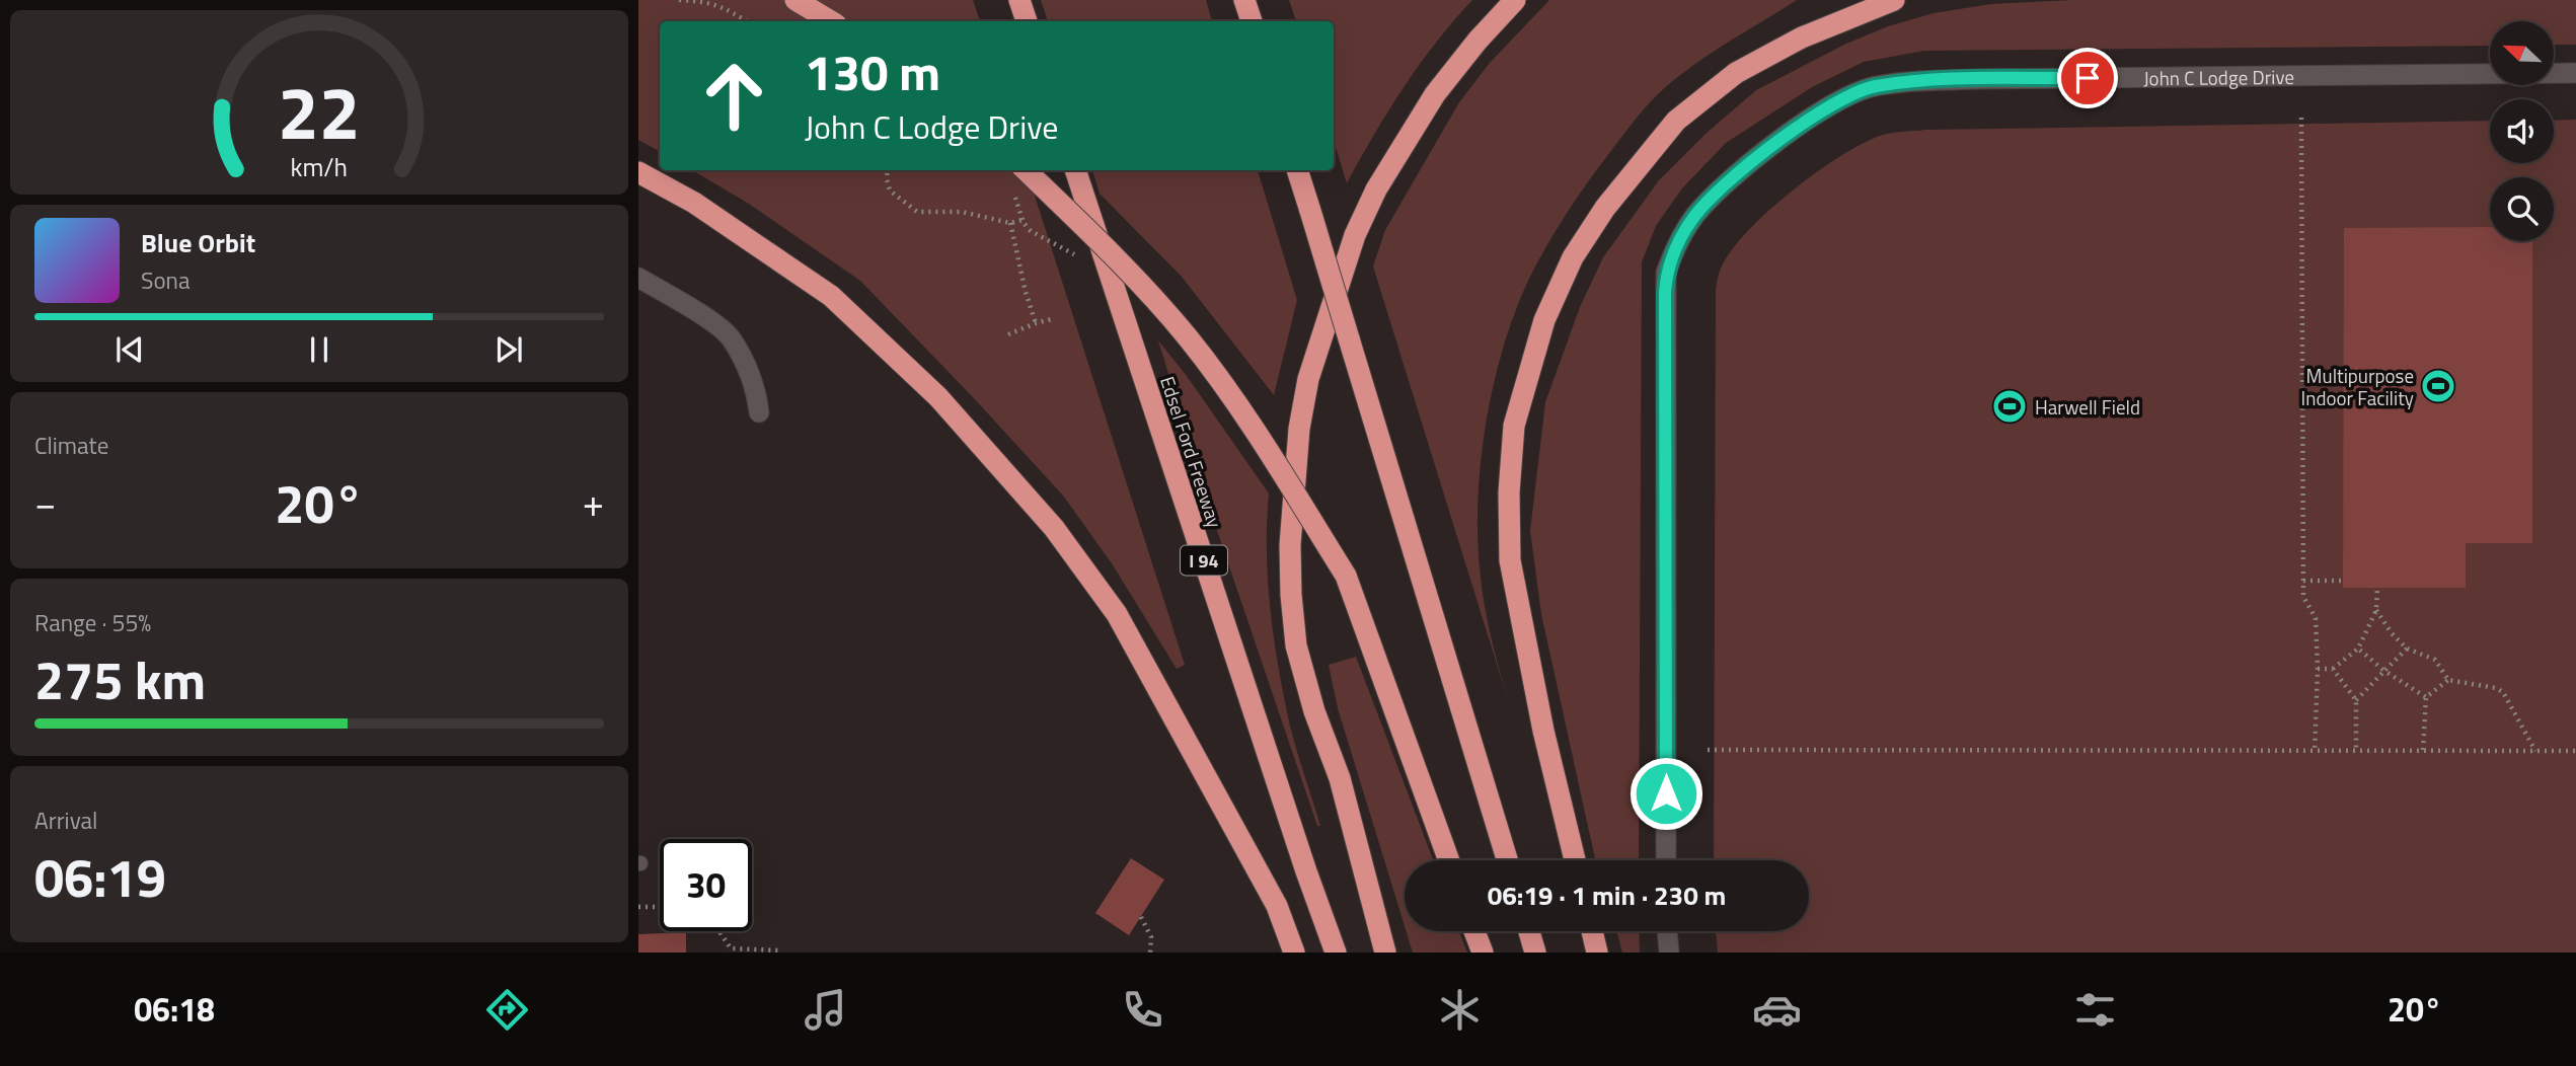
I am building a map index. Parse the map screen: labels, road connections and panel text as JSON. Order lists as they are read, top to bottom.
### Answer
{
  "streets": {
    "highway": ["Edsel Ford Freeway", "I 94"],
    "street": ["John C Lodge Drive"]
  },
  "places": {
    "sports": ["Multipurpose Indoor Facility", "Harwell Field"]
  },
  "north": "top left",
  "page": {
    "turn": ["130 m", "John C Lodge Drive"],
    "song": ["Blue Orbit", "Sona"],
    "tile": [
      "Climate",
      ["Range · 55%", "275 km"],
      ["Arrival", "06:19"]
    ],
    "heat": ["−", "20°", "+"],
    "limit": "30",
    "trip": "06:19 · 1 min · 230 m",
    "tabs": ["06:18", "20°"],
    "gauge": ["22", "km/h"]
  }
}
